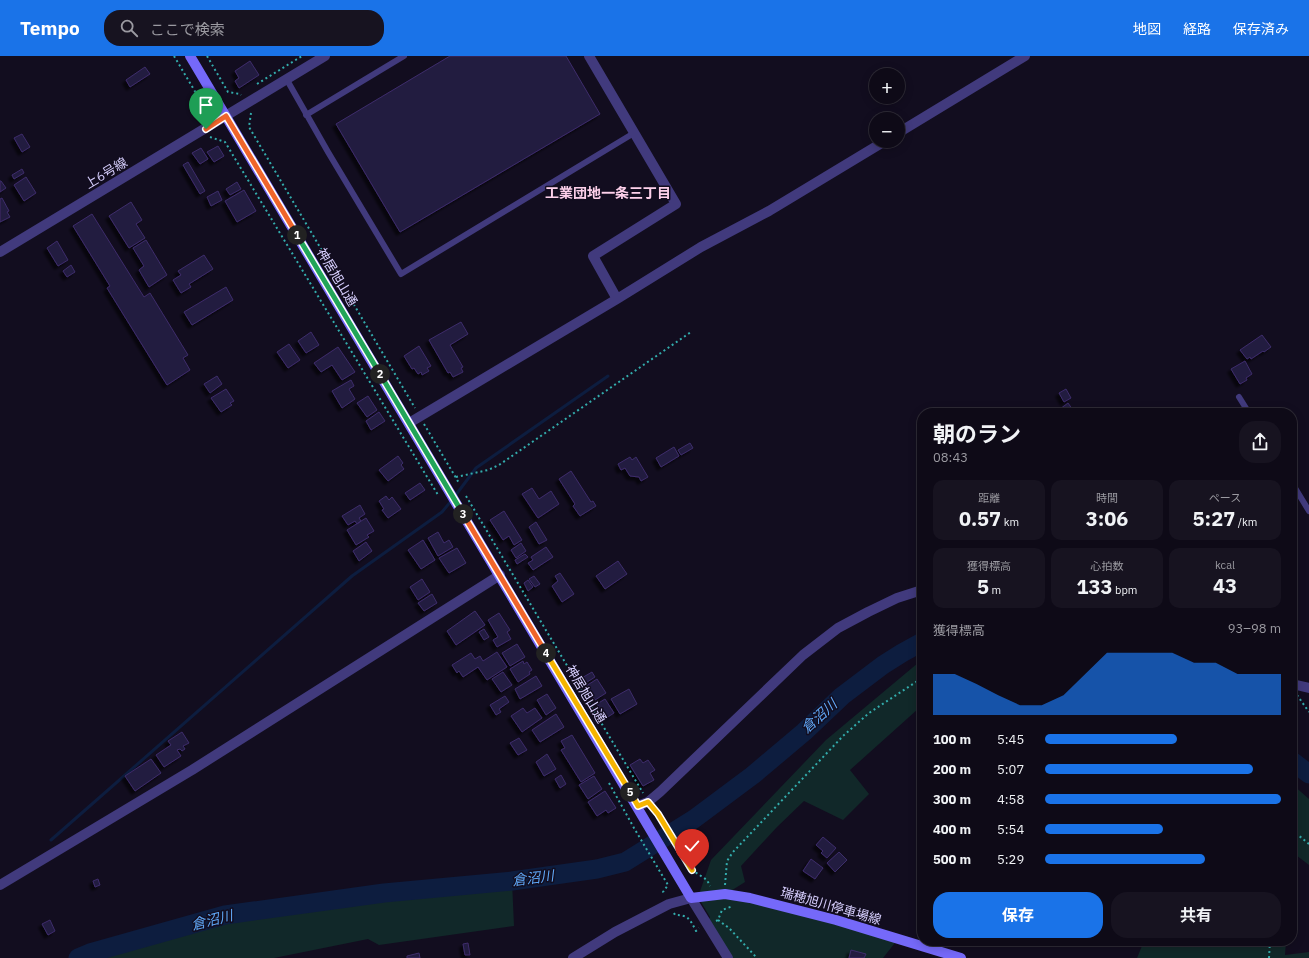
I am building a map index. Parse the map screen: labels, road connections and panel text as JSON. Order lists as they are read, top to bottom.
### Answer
{
  "streets": {
    "main road": ["神居旭山通", "瑞穂旭川停車場線"],
    "street": ["上6号線"]
  },
  "crossings": [
    ["上6号線", "神居旭山通"],
    ["神居旭山通", "瑞穂旭川停車場線"]
  ],
  "districts": ["工業団地一条三丁目"],
  "water": ["倉沼川"],
  "page": {
    "header": "Tempo",
    "search": "ここで検索",
    "nav": ["地図", "経路", "保存済み"],
    "map_buttons": ["+", "−"],
    "pins": [
      "1",
      "2",
      "3",
      "4",
      "5"
    ],
    "heading": ["朝のラン", "08:43"],
    "stats": [
      ["距離", "0.57 km"],
      ["時間", "3:06"],
      ["ペース", "5:27 /km"],
      ["獲得標高", "5 m"],
      ["心拍数", "133 bpm"],
      ["kcal", "43"]
    ],
    "chart": ["獲得標高", "93–98 m"],
    "list": [
      {
        "name": "100 m",
        "note": "5:45"
      },
      {
        "name": "200 m",
        "note": "5:07"
      },
      {
        "name": "300 m",
        "note": "4:58"
      },
      {
        "name": "400 m",
        "note": "5:54"
      },
      {
        "name": "500 m",
        "note": "5:29"
      }
    ],
    "buttons": ["保存", "共有"]
  }
}
